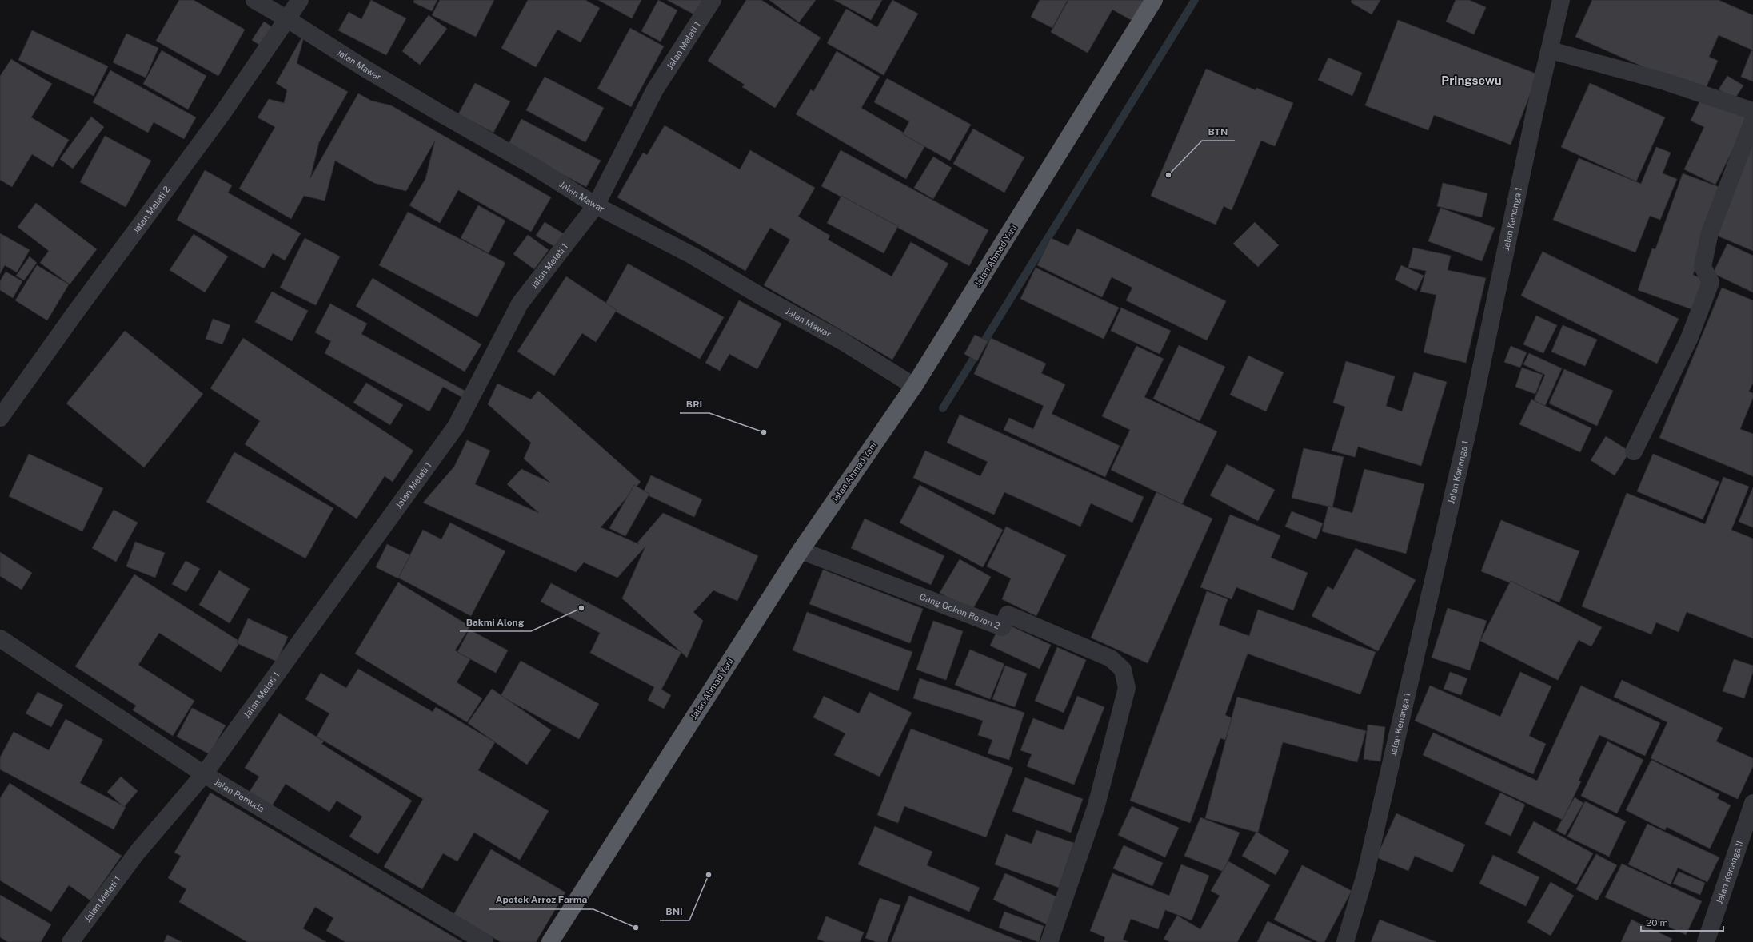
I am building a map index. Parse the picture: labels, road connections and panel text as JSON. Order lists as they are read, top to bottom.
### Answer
{
  "streets": {
    "highway": ["Jalan Ahmad Yani"],
    "street": [
      "Jalan Melati 1",
      "Jalan Mawar",
      "Jalan Melati 2",
      "Jalan Kenanga 1",
      "Gang Gokon Rovon 2",
      "Jalan Pemuda",
      "Jalan Kenanga II"
    ]
  },
  "crossings": [
    ["Jalan Melati 1", "Jalan Mawar"],
    ["Jalan Melati 1", "Jalan Pemuda"],
    ["Jalan Mawar", "Jalan Melati 2"],
    ["Jalan Mawar", "Jalan Ahmad Yani"],
    ["Jalan Ahmad Yani", "Gang Gokon Rovon 2"]
  ],
  "districts": ["Pringsewu"],
  "places": [
    "BTN",
    "BRI",
    "Bakmi Along",
    "BNI",
    "Apotek Arroz Farma"
  ],
  "scale_bar": "20 m"
}
